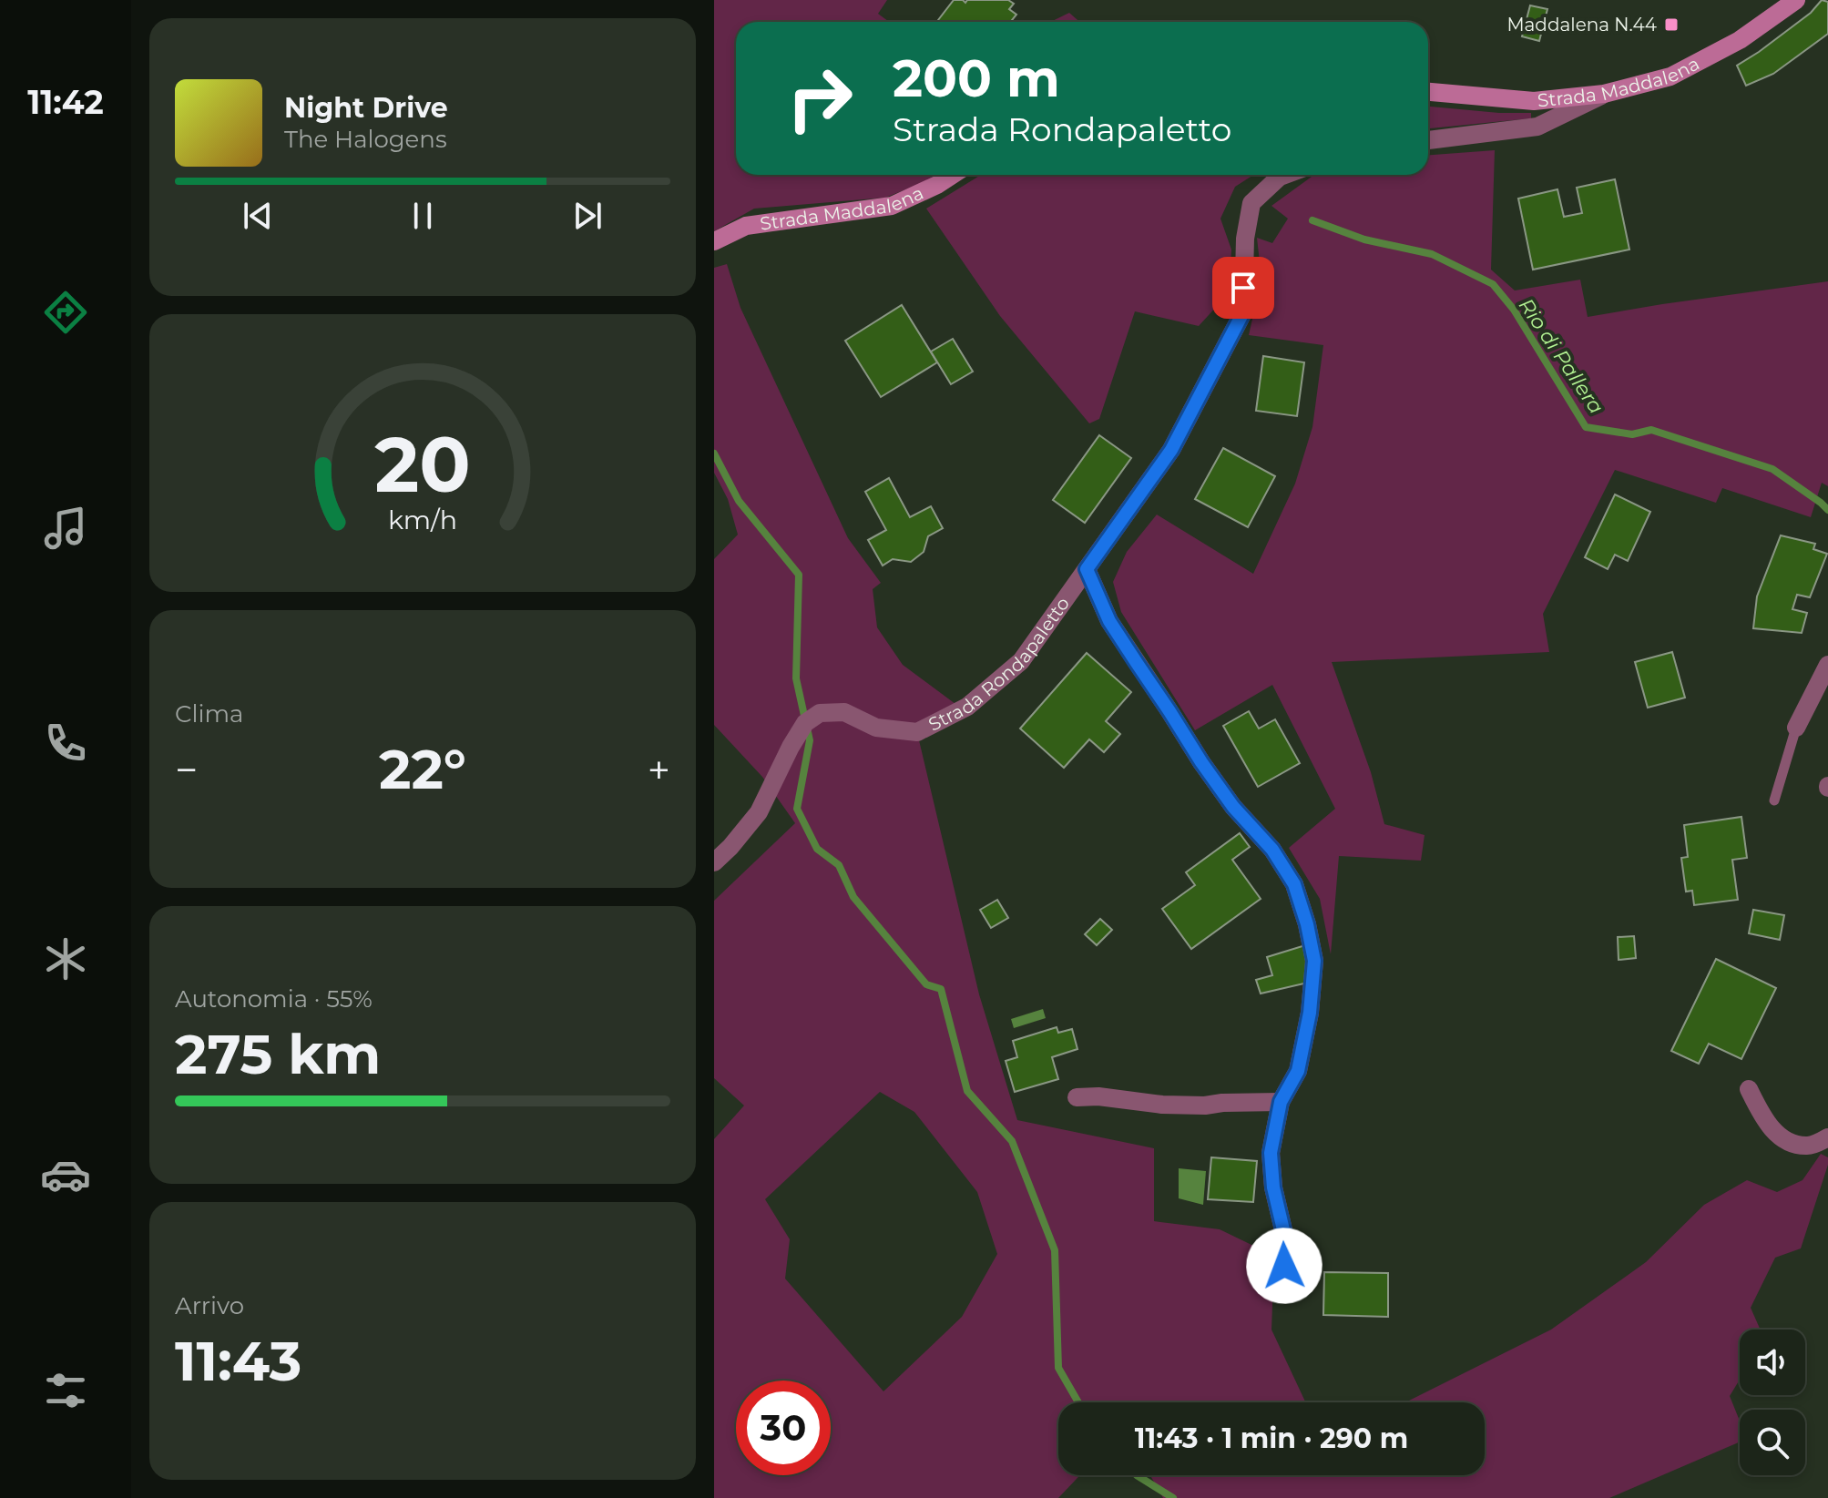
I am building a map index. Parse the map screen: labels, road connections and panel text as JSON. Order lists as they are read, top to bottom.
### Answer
{
  "streets": {
    "street": ["Strada Maddalena", "Strada Rondapaletto"]
  },
  "water": ["Rio di Pallera"],
  "places": {
    "transit": ["Maddalena N.44"]
  },
  "page": {
    "tabs": "11:42",
    "turn": ["200 m", "Strada Rondapaletto"],
    "song": ["Night Drive", "The Halogens"],
    "tile": [
      "Clima",
      ["Autonomia · 55%", "275 km"],
      ["Arrivo", "11:43"]
    ],
    "heat": ["−", "22°", "+"],
    "limit": "30",
    "trip": "11:43 · 1 min · 290 m",
    "gauge": ["20", "km/h"]
  }
}
